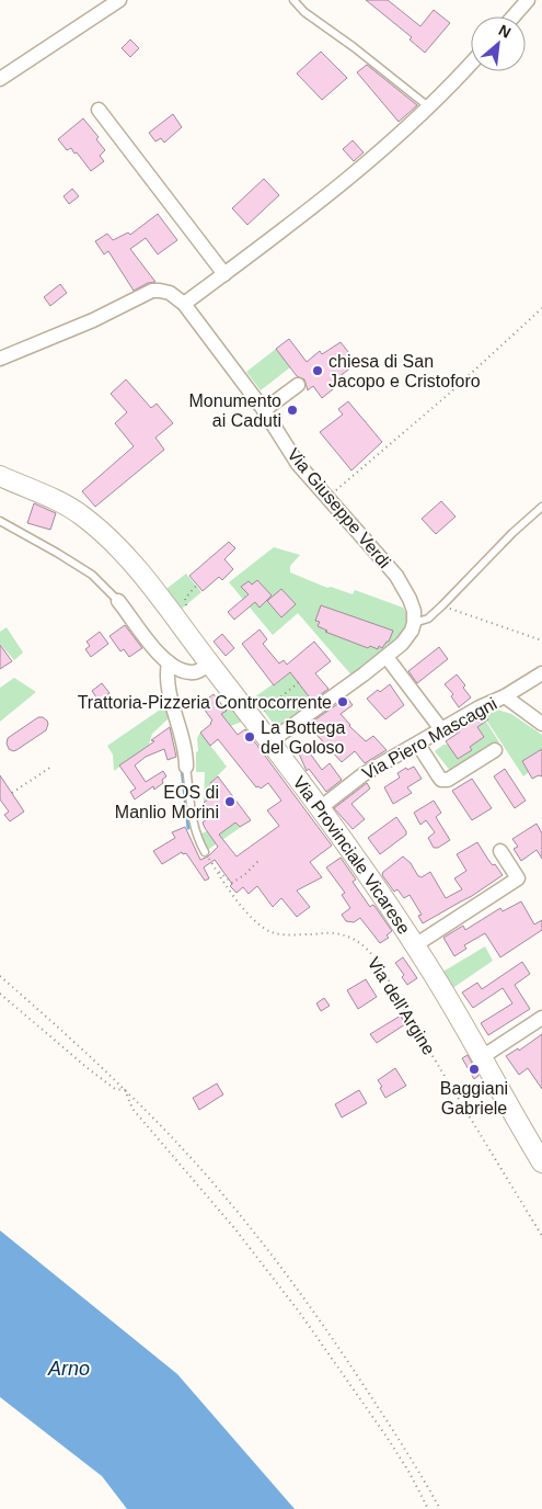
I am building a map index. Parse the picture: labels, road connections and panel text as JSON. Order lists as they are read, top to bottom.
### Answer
{
  "streets": {
    "main road": ["Via Provinciale Vicarese"],
    "street": ["Via Giuseppe Verdi", "Via Piero Mascagni"],
    "path": ["Via dell'Argine"]
  },
  "crossings": [
    ["Via Piero Mascagni", "Via Provinciale Vicarese"]
  ],
  "water": ["Arno"],
  "places": [
    "chiesa di San Jacopo e Cristoforo",
    "Monumento ai Caduti",
    "Trattoria-Pizzeria Controcorrente",
    "La Bottega del Goloso",
    "EOS di Manlio Morini",
    "Baggiani Gabriele"
  ],
  "north": "top right"
}
